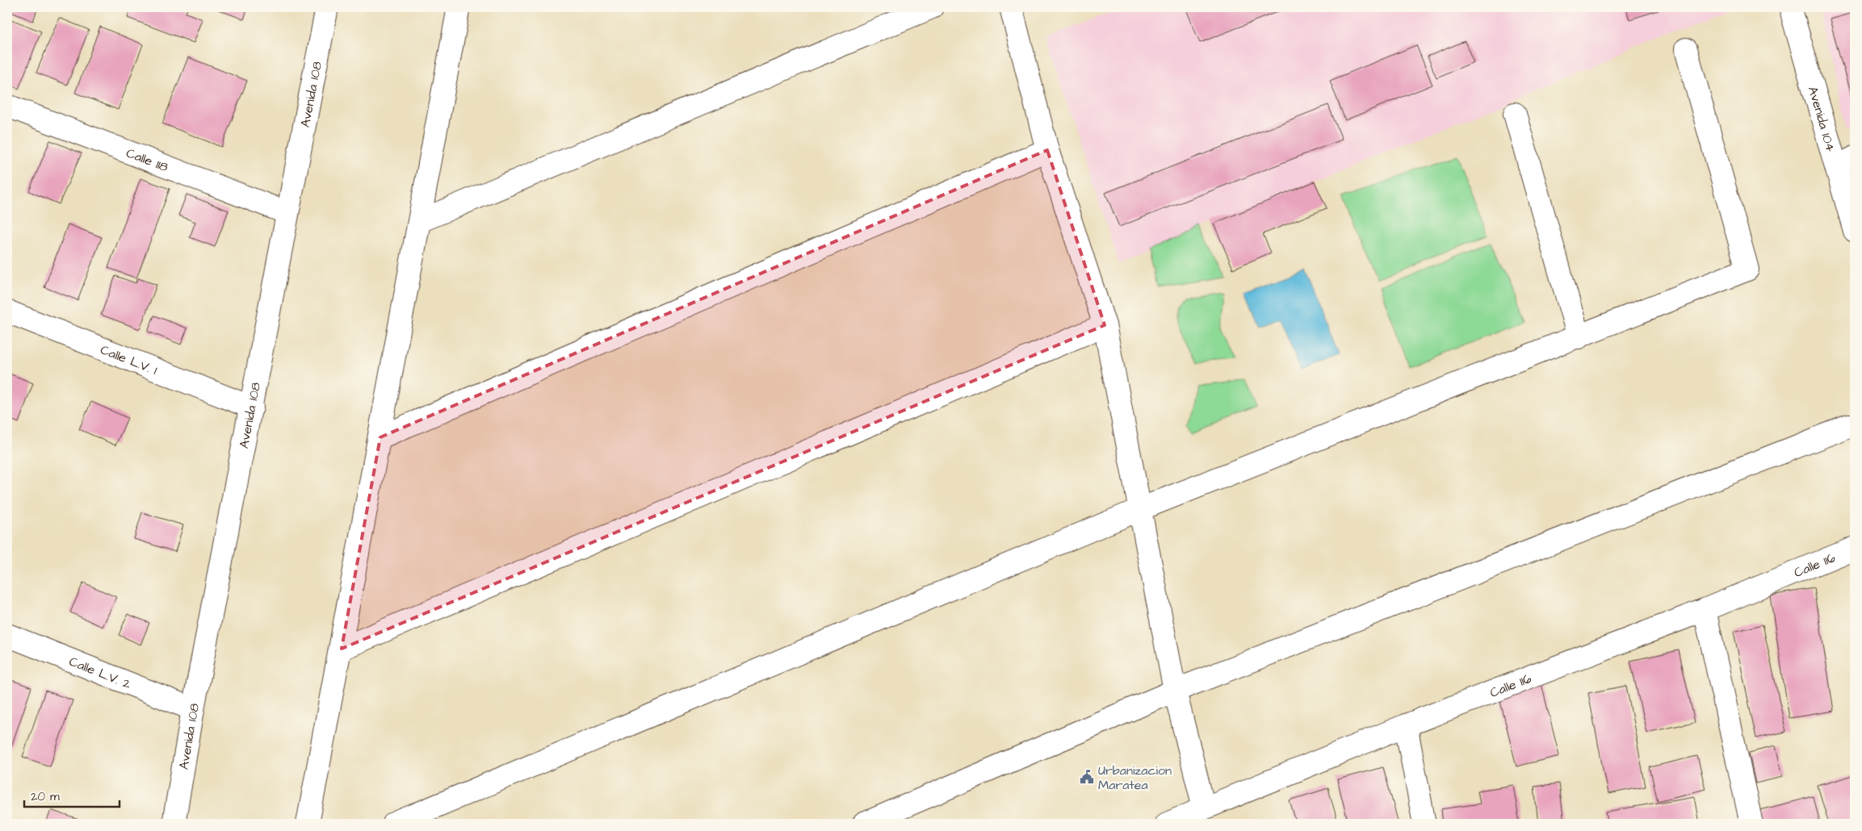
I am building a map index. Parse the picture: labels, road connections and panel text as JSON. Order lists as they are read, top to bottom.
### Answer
{
  "streets": {
    "street": [
      "Avenida 108",
      "Avenida 104",
      "Calle 118",
      "Calle L.V. 1",
      "Calle 116",
      "Calle L.V. 2"
    ]
  },
  "crossings": [
    ["Avenida 108", "Calle 118"],
    ["Avenida 108", "Calle L.V. 1"],
    ["Avenida 108", "Calle L.V. 2"]
  ],
  "places": {
    "public building": ["Urbanizacion Maratea"]
  },
  "scale_bar": "20 m"
}
